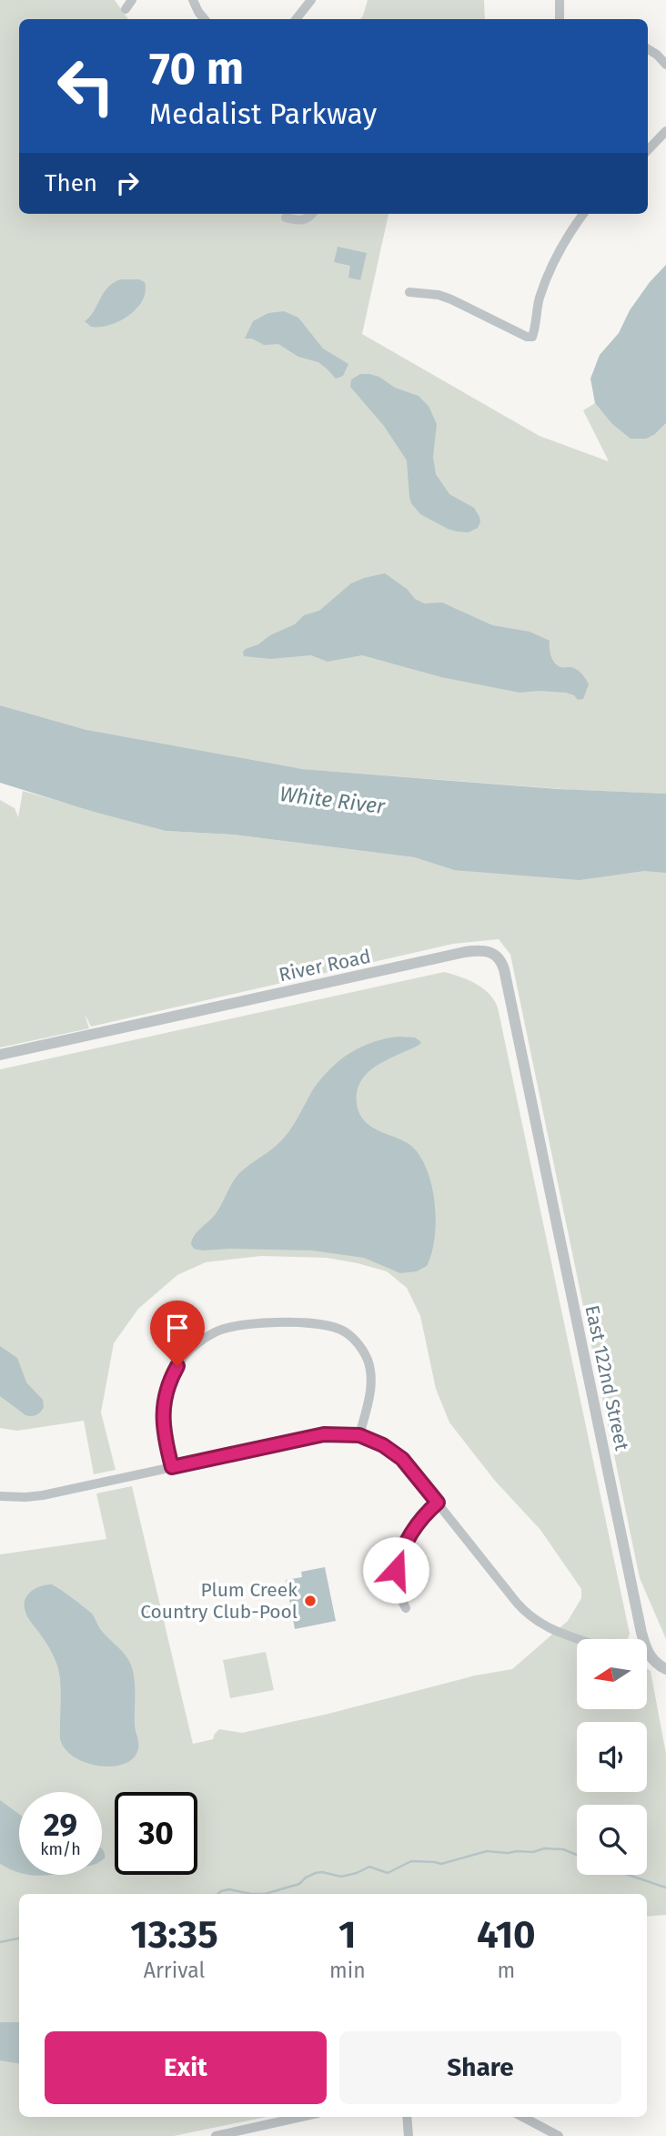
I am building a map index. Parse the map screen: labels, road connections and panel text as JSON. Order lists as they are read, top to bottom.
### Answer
{
  "streets": {
    "street": ["River Road", "East 122nd Street"]
  },
  "crossings": [
    ["River Road", "East 122nd Street"]
  ],
  "water": ["White River"],
  "places": ["Plum Creek Country Club-Pool"],
  "north": "left",
  "page": {
    "turn": ["70 m", "Medalist Parkway"],
    "then": "Then",
    "speed": "29 km/h",
    "limit": "30",
    "eta": [
      "13:35",
      "Arrival",
      "1",
      "min",
      "410",
      "m"
    ],
    "buttons": ["Exit", "Share"]
  }
}
